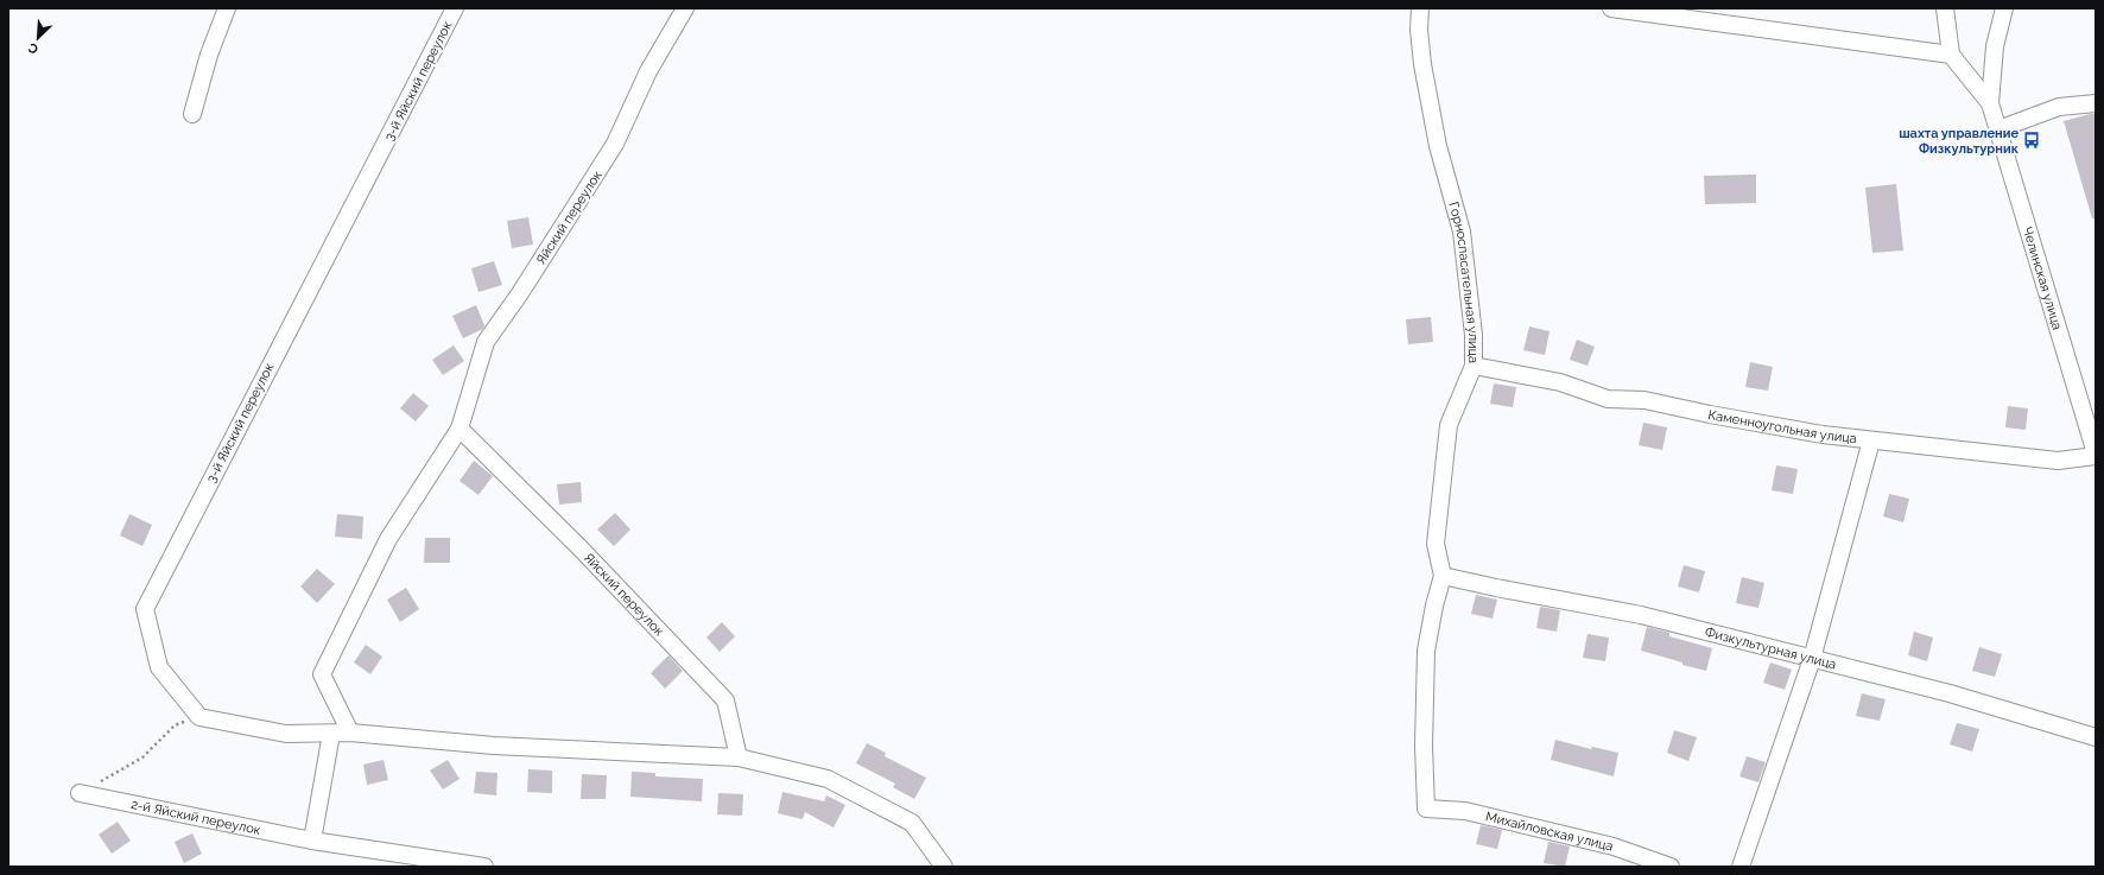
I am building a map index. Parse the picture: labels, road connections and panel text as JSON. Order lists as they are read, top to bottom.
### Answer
{
  "streets": {
    "street": [
      "3-й Яйский переулок",
      "Яйский переулок",
      "Челинская улица",
      "Горноспасательная улица",
      "Каменноугольная улица",
      "Физкультурная улица",
      "2-й Яйский переулок",
      "Михайловская улица"
    ]
  },
  "crossings": [
    ["Челинская улица", "Каменноугольная улица"],
    ["Горноспасательная улица", "Каменноугольная улица"],
    ["Горноспасательная улица", "Физкультурная улица"],
    ["Горноспасательная улица", "Михайловская улица"]
  ],
  "places": {
    "bus stop": ["шахта управление Физкультурник"]
  },
  "north": "bottom left"
}
